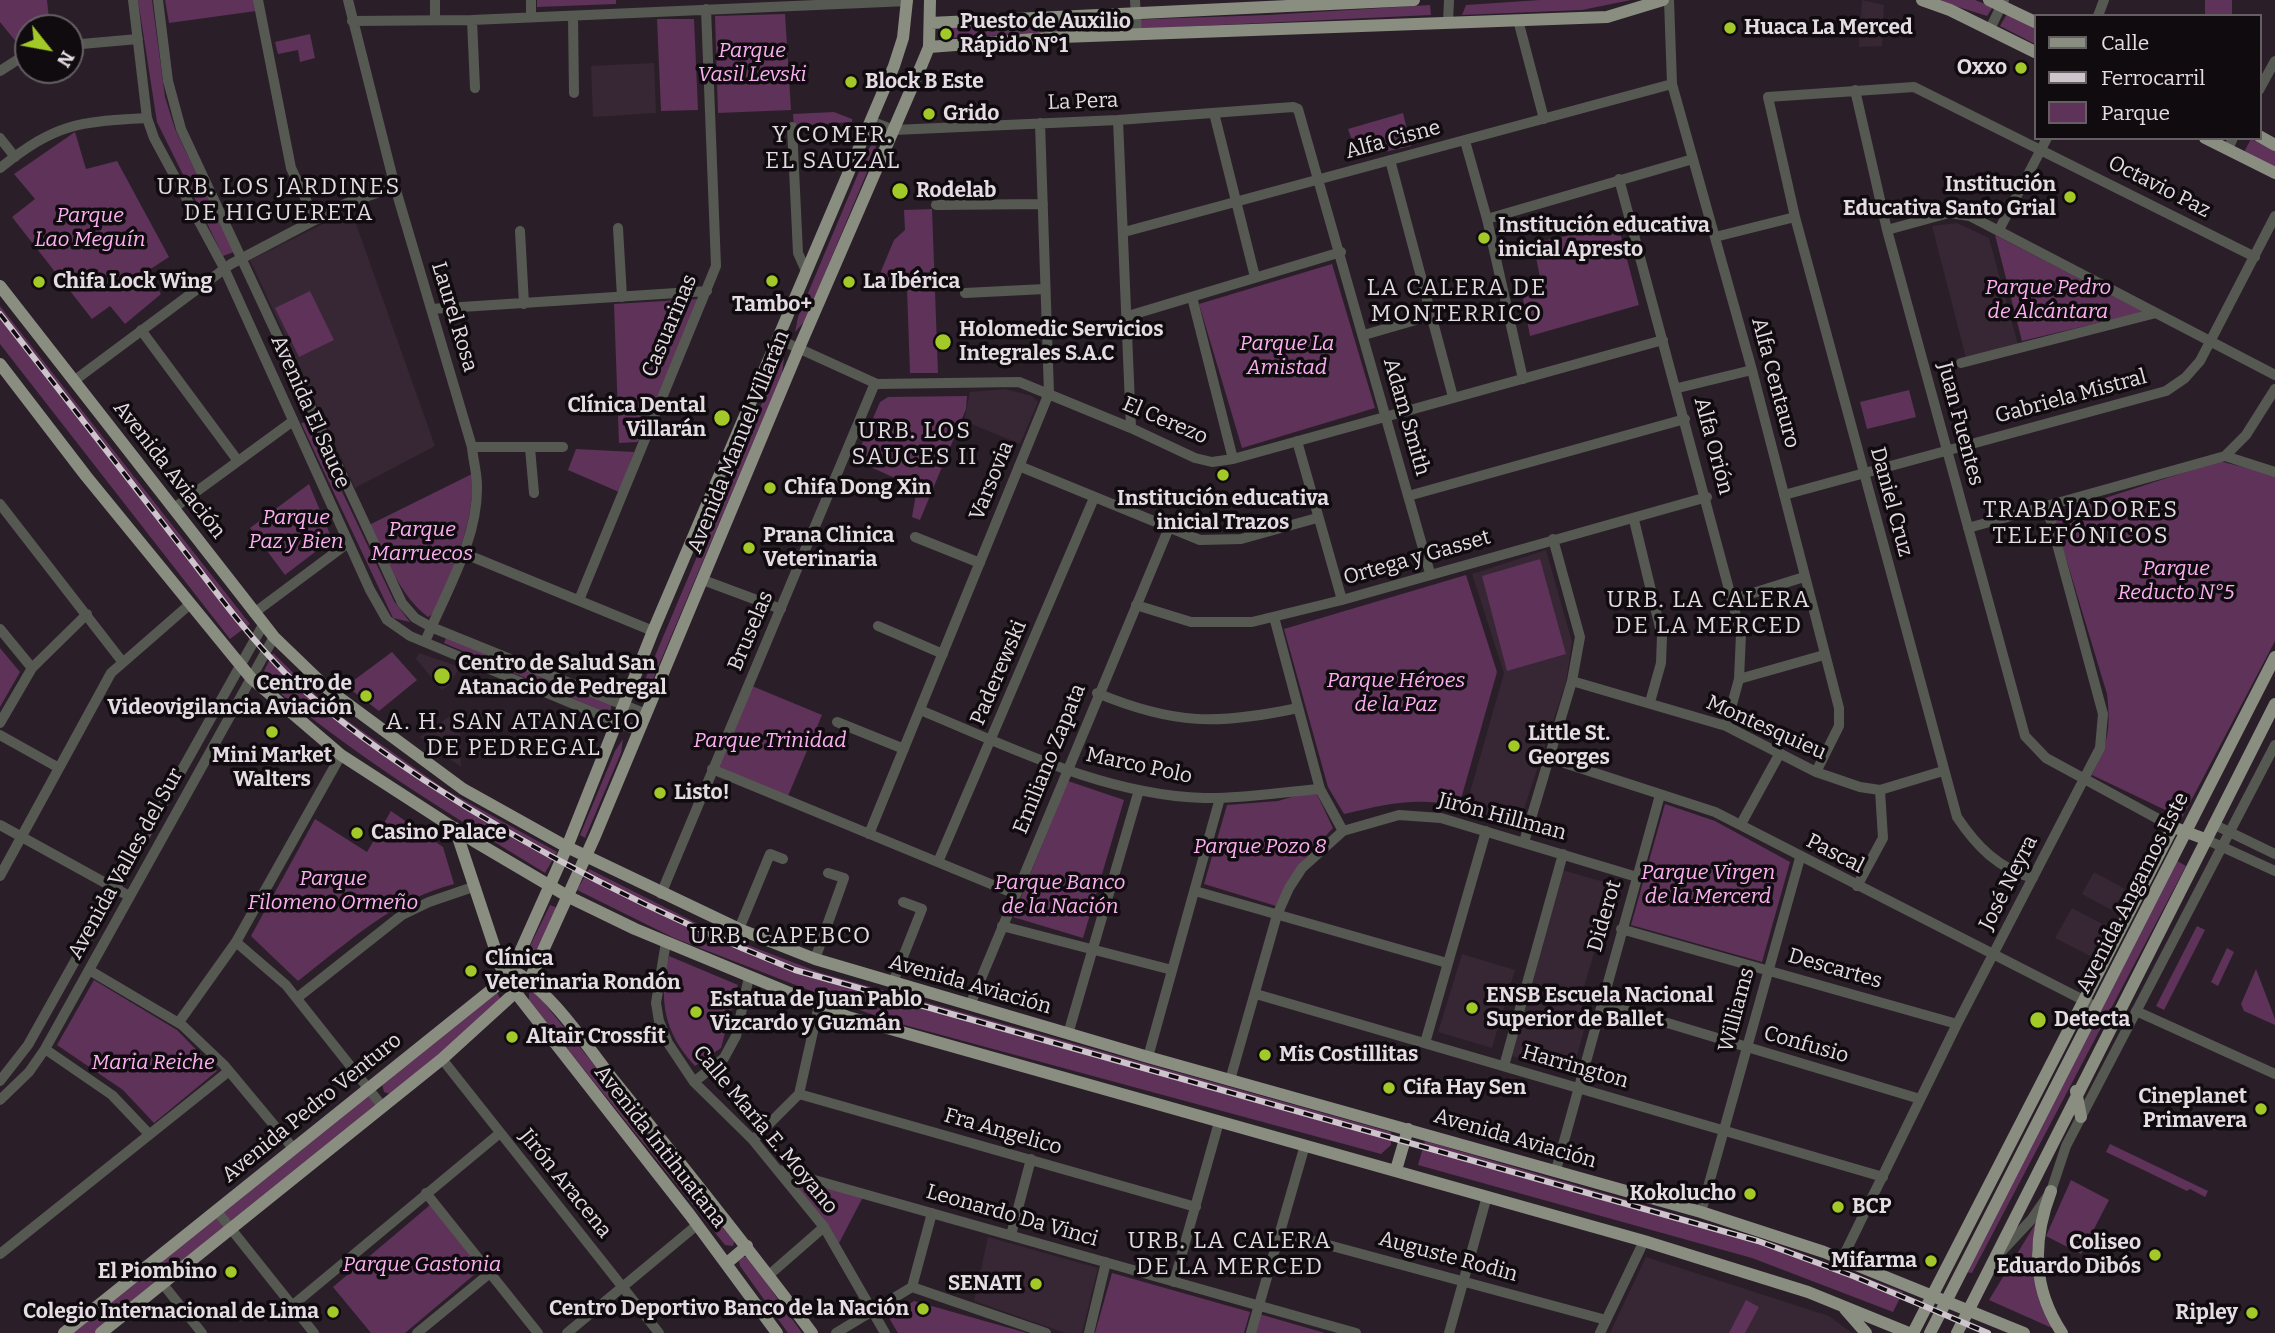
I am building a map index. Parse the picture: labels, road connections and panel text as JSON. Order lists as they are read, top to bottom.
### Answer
{
  "streets": {
    "main road": [
      "Avenida Manuel Villarán",
      "Avenida Aviación",
      "Avenida Angamos Este",
      "Avenida Pedro Venturo",
      "Avenida Intihuatana"
    ],
    "street": [
      "La Pera",
      "Alfa Cisne",
      "Octavio Paz",
      "Laurel Rosa",
      "Casuarinas",
      "Alfa Centauro",
      "Gabriela Mistral",
      "Avenida El Sauce",
      "Adam Smith",
      "El Cerezo",
      "Juan Fuentes",
      "Alfa Orión",
      "Varsovia",
      "Daniel Cruz",
      "Ortega y Gasset",
      "Bruselas",
      "Paderewski",
      "Montesquieu",
      "Emiliano Zapata",
      "Marco Polo",
      "Jirón Hillman",
      "Pascal",
      "Avenida Valles del Sur",
      "José Neyra",
      "Diderot",
      "Descartes",
      "Williams",
      "Confusio",
      "Harrington",
      "Calle María E. Moyano",
      "Fra Angelico",
      "Jirón Aracena",
      "Leonardo Da Vinci",
      "Auguste Rodin"
    ]
  },
  "crossings": [
    ["La Pera", "Adam Smith"],
    ["La Pera", "Avenida Manuel Villarán"],
    ["La Pera", "Varsovia"],
    ["Alfa Cisne", "Alfa Centauro"],
    ["Alfa Cisne", "Adam Smith"],
    ["Octavio Paz", "Gabriela Mistral"],
    ["Octavio Paz", "Juan Fuentes"],
    ["Octavio Paz", "Daniel Cruz"],
    ["Laurel Rosa", "Avenida El Sauce"],
    ["Alfa Centauro", "Gabriela Mistral"],
    ["Alfa Centauro", "Montesquieu"],
    ["Gabriela Mistral", "Juan Fuentes"],
    ["Gabriela Mistral", "Daniel Cruz"],
    ["Avenida El Sauce", "Avenida Manuel Villarán"],
    ["Adam Smith", "El Cerezo"],
    ["Adam Smith", "Ortega y Gasset"],
    ["El Cerezo", "Avenida Manuel Villarán"],
    ["El Cerezo", "Alfa Orión"],
    ["El Cerezo", "Varsovia"],
    ["El Cerezo", "Bruselas"],
    ["Juan Fuentes", "José Neyra"],
    ["Avenida Manuel Villarán", "Avenida Aviación"],
    ["Avenida Manuel Villarán", "Avenida Pedro Venturo"],
    ["Alfa Orión", "Ortega y Gasset"],
    ["Alfa Orión", "Montesquieu"],
    ["Avenida Aviación", "Bruselas"],
    ["Avenida Aviación", "Emiliano Zapata"],
    ["Avenida Aviación", "Jirón Hillman"],
    ["Avenida Aviación", "Avenida Valles del Sur"],
    ["Avenida Aviación", "José Neyra"],
    ["Avenida Aviación", "Avenida Angamos Este"],
    ["Avenida Aviación", "Diderot"],
    ["Avenida Aviación", "Williams"],
    ["Varsovia", "Marco Polo"],
    ["Daniel Cruz", "Montesquieu"],
    ["Daniel Cruz", "José Neyra"],
    ["Ortega y Gasset", "Emiliano Zapata"],
    ["Paderewski", "Marco Polo"],
    ["Emiliano Zapata", "Marco Polo"],
    ["Jirón Hillman", "Diderot"],
    ["Jirón Hillman", "Harrington"],
    ["Pascal", "José Neyra"],
    ["Pascal", "Avenida Angamos Este"],
    ["Pascal", "Diderot"],
    ["Pascal", "Williams"],
    ["José Neyra", "Descartes"],
    ["José Neyra", "Confusio"],
    ["José Neyra", "Harrington"],
    ["Diderot", "Descartes"],
    ["Diderot", "Confusio"],
    ["Diderot", "Harrington"],
    ["Descartes", "Williams"],
    ["Williams", "Confusio"],
    ["Williams", "Harrington"],
    ["Avenida Pedro Venturo", "Avenida Intihuatana"],
    ["Avenida Pedro Venturo", "Jirón Aracena"],
    ["Calle María E. Moyano", "Leonardo Da Vinci"]
  ],
  "districts": [
    "Y COMER. EL SAUZAL",
    "URB. LOS JARDINES DE HIGUERETA",
    "LA CALERA DE MONTERRICO",
    "URB. LOS SAUCES II",
    "TRABAJADORES TELEFÓNICOS",
    "URB. LA CALERA DE LA MERCED",
    "A. H. SAN ATANACIO DE PEDREGAL",
    "URB. CAPEBCO",
    "URB. LA CALERA DE LA MERCED"
  ],
  "parks": [
    "Parque Vasil Levski",
    "Parque Lao Meguín",
    "Parque Pedro de Alcántara",
    "Parque La Amistad",
    "Parque Paz y Bien",
    "Parque Marruecos",
    "Parque Reducto N°5",
    "Parque Héroes de la Paz",
    "Parque Trinidad",
    "Parque Pozo 8",
    "Parque Virgen de la Mercerd",
    "Parque Filomeno Ormeño",
    "Parque Banco de la Nación",
    "Maria Reiche",
    "Parque Gastonia"
  ],
  "places": [
    "Huaca La Merced",
    "Puesto de Auxilio Rápido N°1",
    "Oxxo",
    "Block B Este",
    "Grido",
    "Rodelab",
    "Institución Educativa Santo Grial",
    "Institución educativa inicial Apresto",
    "Tambo+",
    "Chifa Lock Wing",
    "La Ibérica",
    "Holomedic Servicios Integrales S.A.C",
    "Clínica Dental Villarán",
    "Institución educativa inicial Trazos",
    "Chifa Dong Xin",
    "Prana Clinica Veterinaria",
    "Centro de Salud San Atanacio de Pedregal",
    "Centro de Videovigilancia Aviación",
    "Mini Market Walters",
    "Little St. Georges",
    "Listo!",
    "Casino Palace",
    "Clínica Veterinaria Rondón",
    "ENSB Escuela Nacional Superior de Ballet",
    "Estatua de Juan Pablo Vizcardo y Guzmán",
    "Detecta",
    "Altair Crossfit",
    "Mis Costillitas",
    "Cifa Hay Sen",
    "Cineplanet Primavera",
    "Kokolucho",
    "BCP",
    "Coliseo Eduardo Dibós",
    "Mifarma",
    "El Piombino",
    "SENATI",
    "Centro Deportivo Banco de la Nación",
    "Colegio Internacional de Lima",
    "Ripley"
  ],
  "legend": ["Calle", "Ferrocarril", "Parque"],
  "north": "bottom right"
}
